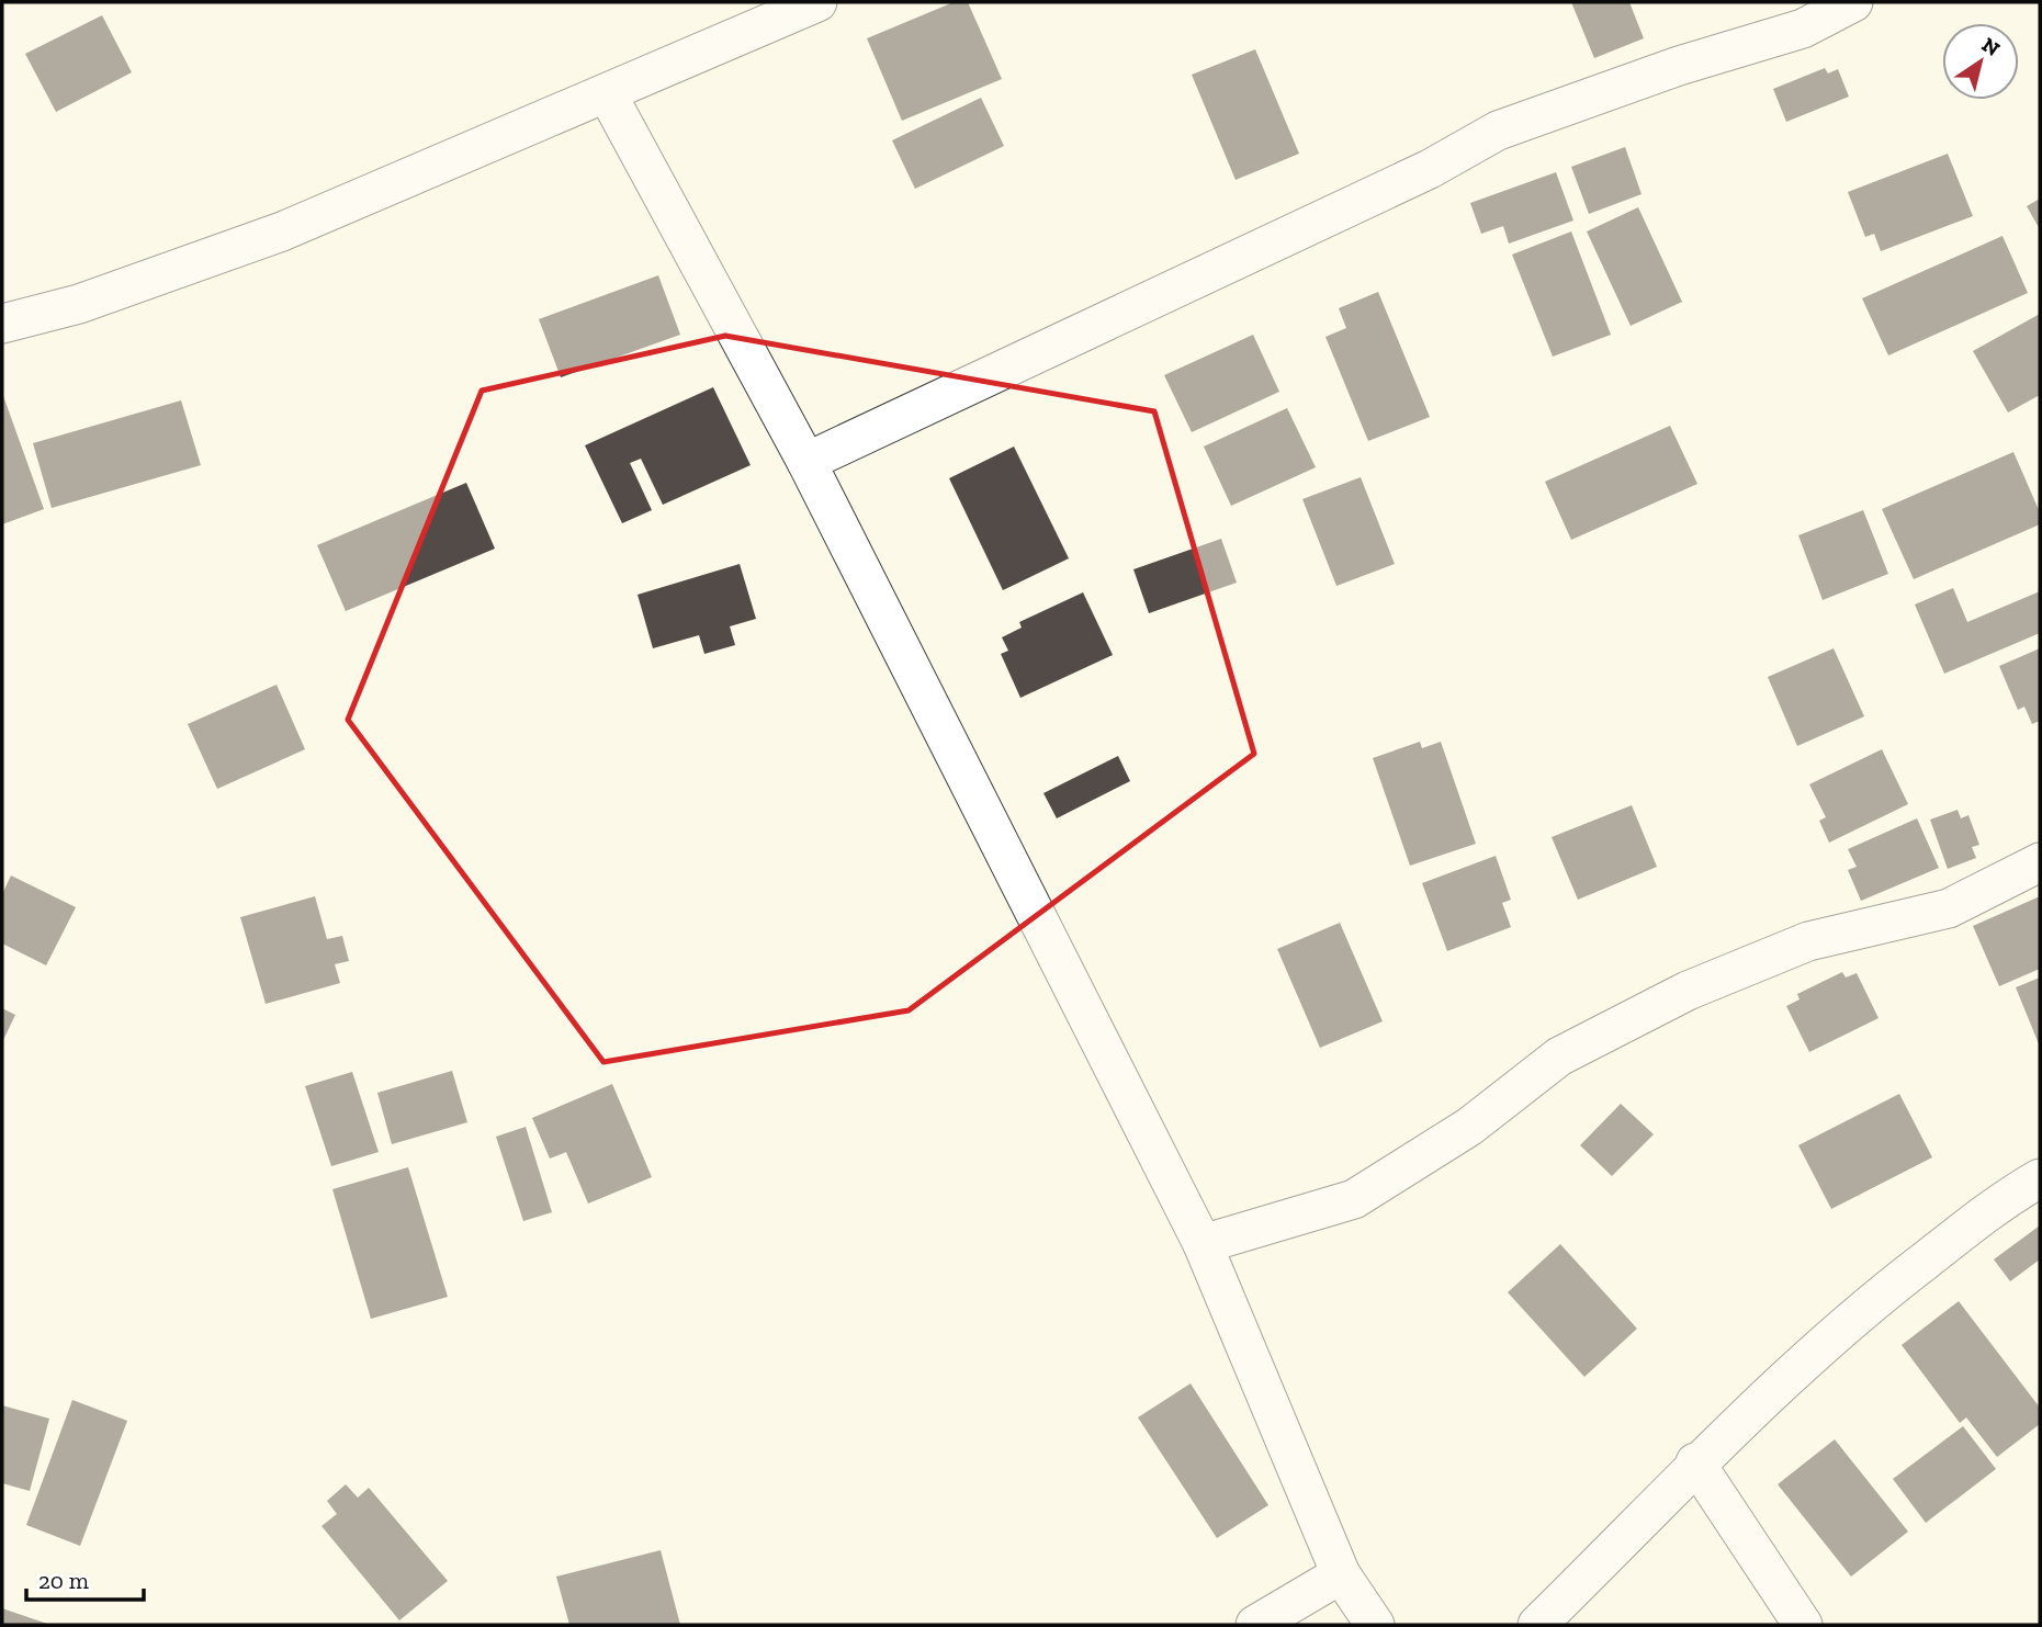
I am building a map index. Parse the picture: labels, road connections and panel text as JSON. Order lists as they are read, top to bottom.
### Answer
{
  "scale_bar": "20 m",
  "north": "top right"
}
